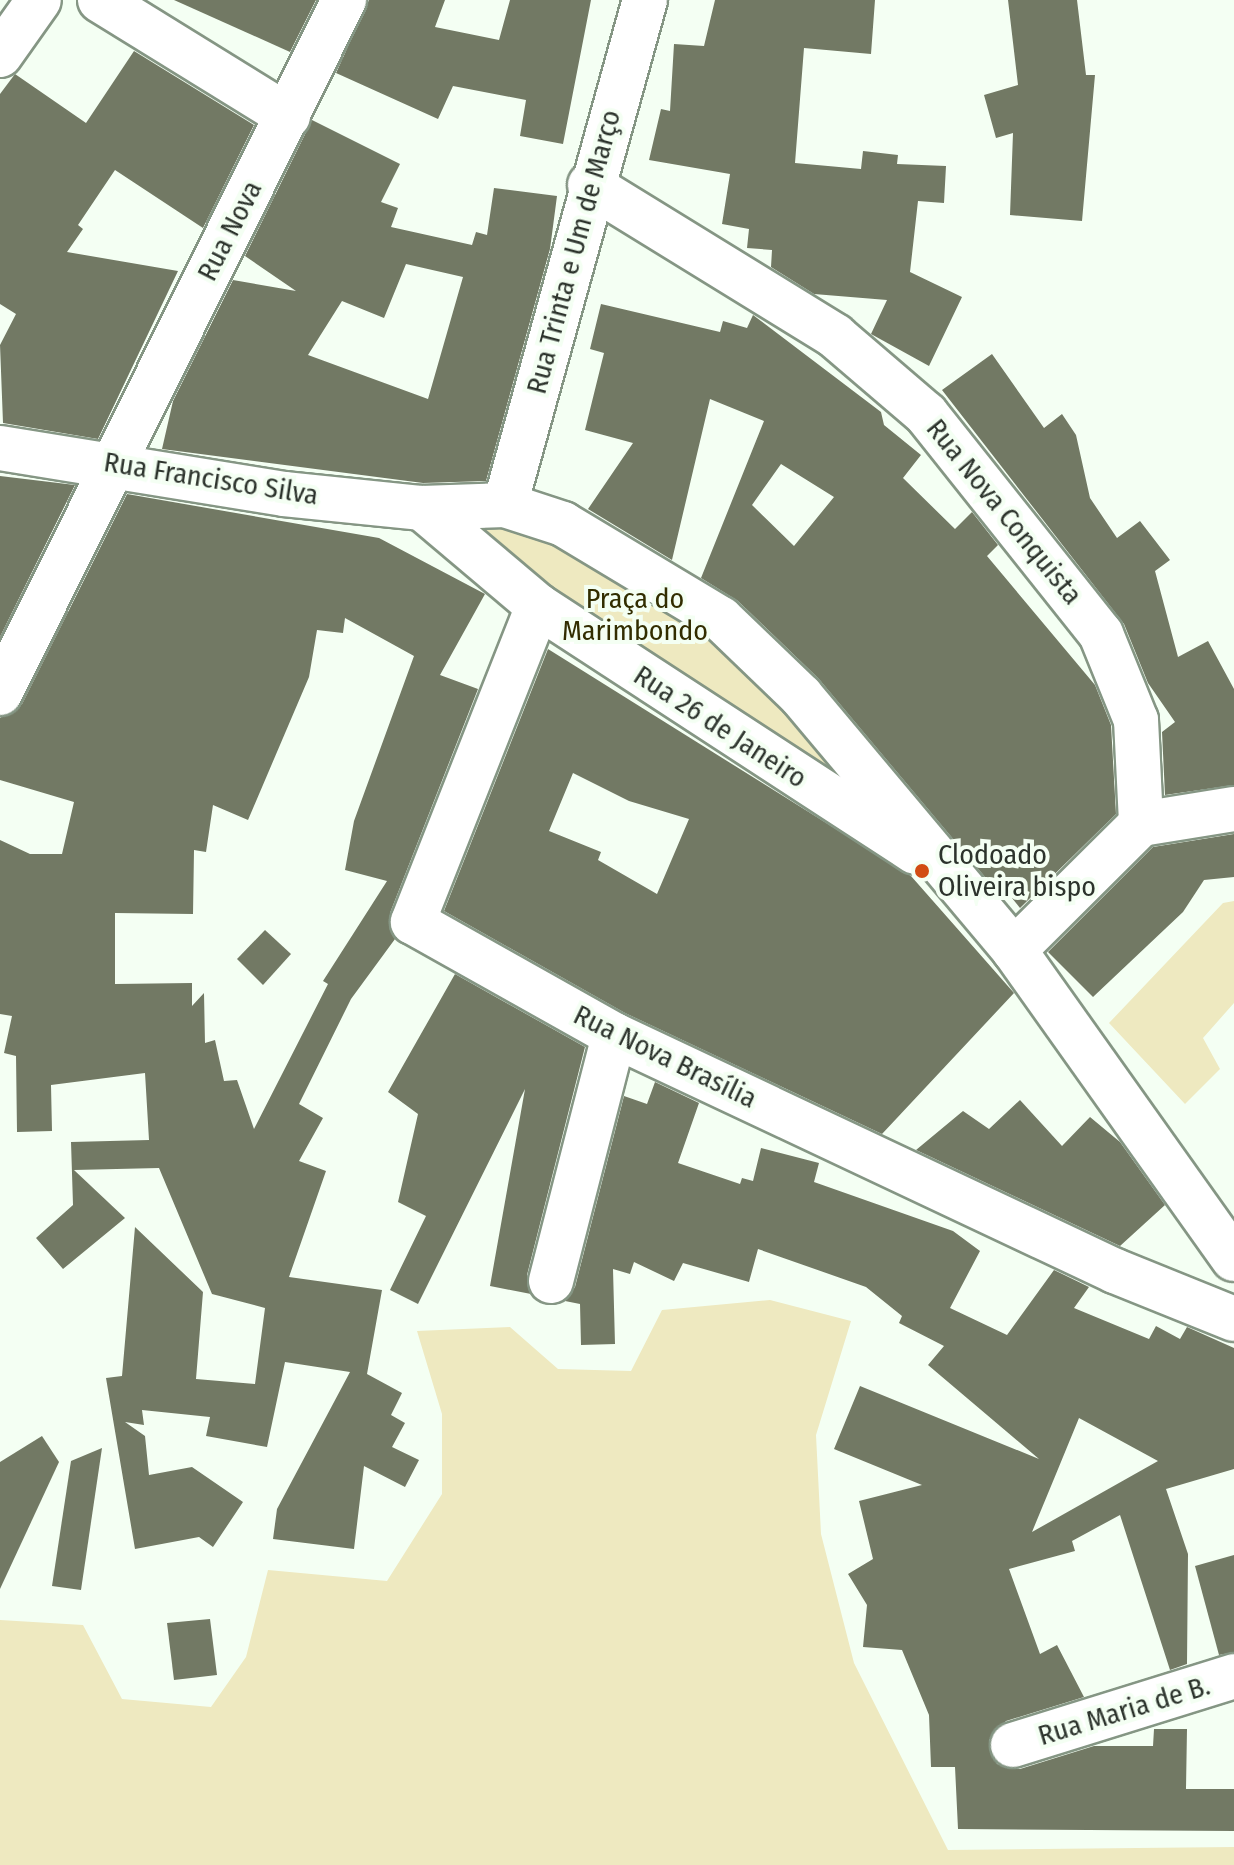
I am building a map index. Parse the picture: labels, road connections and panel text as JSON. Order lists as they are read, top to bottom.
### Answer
{
  "streets": {
    "street": [
      "Rua Nova",
      "Rua Trinta e Um de Março",
      "Rua Francisco Silva",
      "Rua Nova Conquista",
      "Rua 26 de Janeiro",
      "Rua Nova Brasília",
      "Rua Maria de B."
    ]
  },
  "crossings": [
    ["Rua Nova", "Rua Francisco Silva"],
    ["Rua Trinta e Um de Março", "Rua Nova Conquista"],
    ["Rua Trinta e Um de Março", "Rua 26 de Janeiro"],
    ["Rua Francisco Silva", "Rua 26 de Janeiro"],
    ["Rua 26 de Janeiro", "Rua Nova Brasília"]
  ],
  "parks": ["Praça do Marimbondo"],
  "places": ["Clodoado Oliveira bispo"]
}
